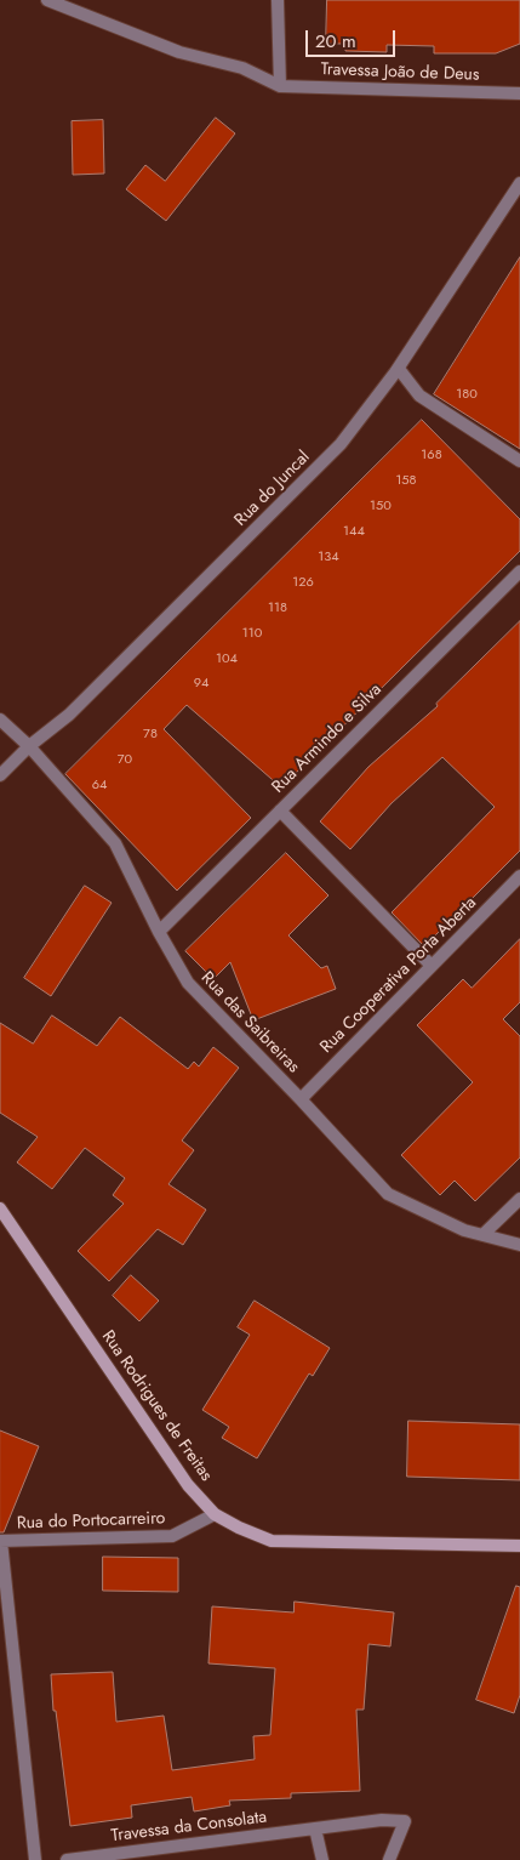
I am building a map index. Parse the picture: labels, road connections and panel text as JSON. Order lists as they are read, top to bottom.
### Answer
{
  "streets": {
    "main road": ["Rua Rodrigues de Freitas"],
    "street": [
      "Travessa João de Deus",
      "Rua do Juncal",
      "Rua Armindo e Silva",
      "Rua Cooperativa Porta Aberta",
      "Rua das Saibreiras",
      "Rua do Portocarreiro",
      "Travessa da Consolata"
    ]
  },
  "crossings": [
    ["Rua do Juncal", "Rua das Saibreiras"],
    ["Rua Armindo e Silva", "Rua das Saibreiras"],
    ["Rua Cooperativa Porta Aberta", "Rua das Saibreiras"],
    ["Rua Rodrigues de Freitas", "Rua do Portocarreiro"]
  ],
  "house_numbers": [
    "180",
    "168",
    "158",
    "150",
    "144",
    "134",
    "126",
    "118",
    "110",
    "104",
    "94",
    "78",
    "70",
    "64"
  ],
  "scale_bar": "20 m"
}
